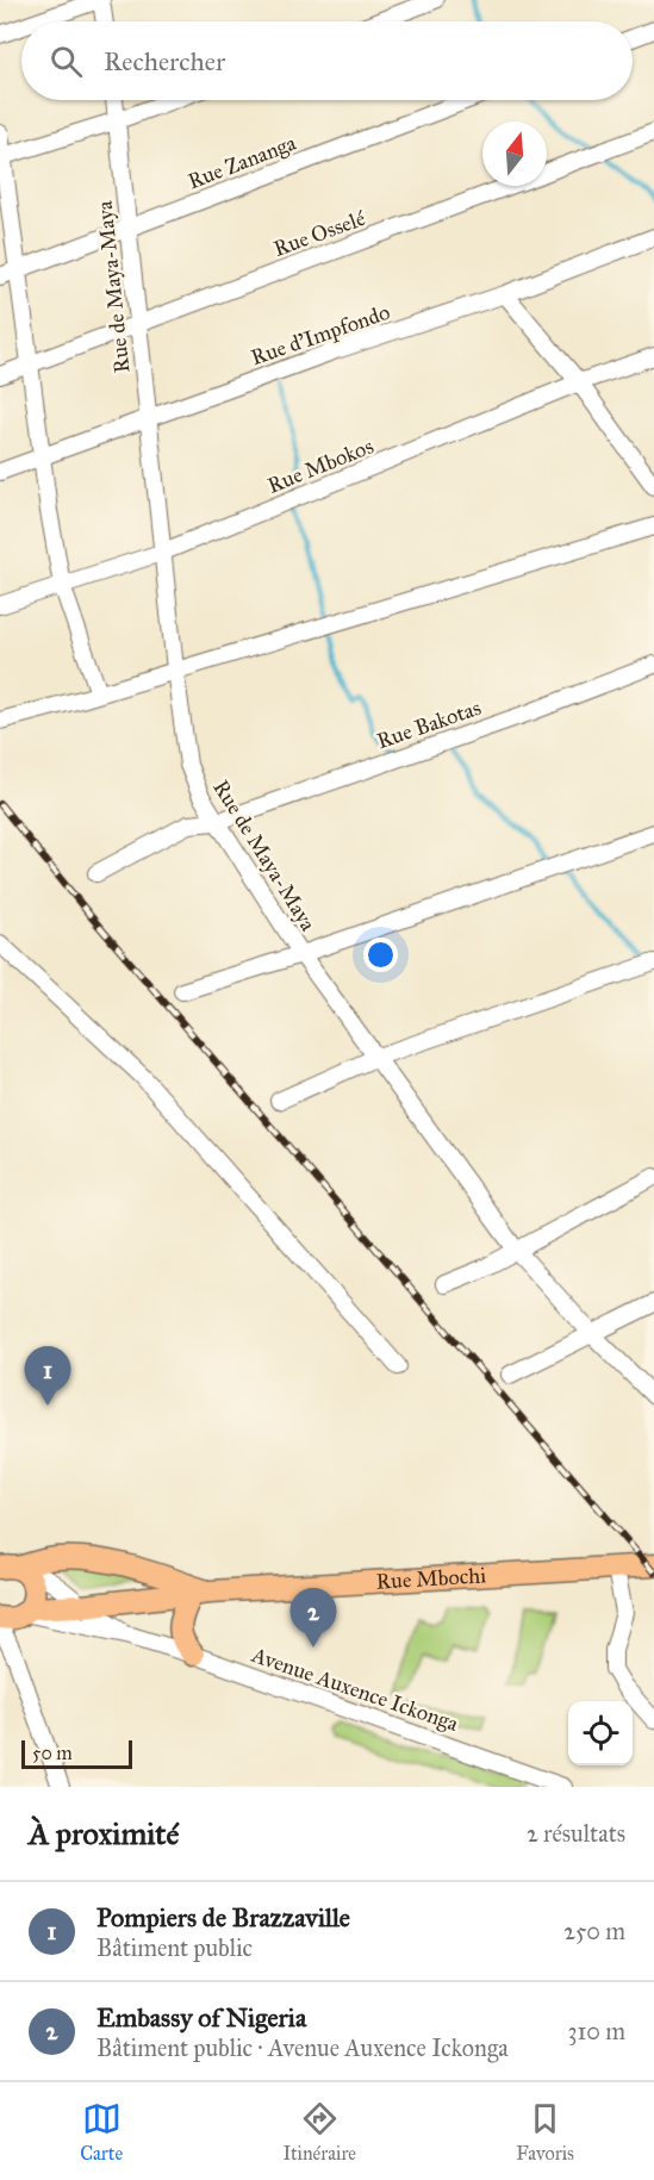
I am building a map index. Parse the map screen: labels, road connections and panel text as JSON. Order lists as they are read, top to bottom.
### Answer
{
  "streets": {
    "main road": ["Rue Mbochi"],
    "street": [
      "Rue Zananga",
      "Rue Osselé",
      "Rue de Maya-Maya",
      "Rue d'Impfondo",
      "Rue Mbokos",
      "Rue Bakotas",
      "Avenue Auxence Ickonga"
    ]
  },
  "crossings": [
    ["Rue Zananga", "Rue de Maya-Maya"],
    ["Rue Osselé", "Rue de Maya-Maya"],
    ["Rue de Maya-Maya", "Rue d'Impfondo"],
    ["Rue de Maya-Maya", "Rue Mbokos"],
    ["Rue de Maya-Maya", "Rue Bakotas"],
    ["Rue Mbochi", "Avenue Auxence Ickonga"]
  ],
  "scale_bar": "50 m",
  "north": "top",
  "page": {
    "search": "Rechercher",
    "pins": ["1", "2"],
    "scale": "50 m",
    "heading": ["À proximité", "2 résultats"],
    "list": [
      {
        "mark": "1",
        "name": "Pompiers de Brazzaville",
        "note": "Bâtiment public",
        "value": "250 m"
      },
      {
        "mark": "2",
        "name": "Embassy of Nigeria",
        "note": "Bâtiment public · Avenue Auxence Ickonga",
        "value": "310 m"
      }
    ],
    "nav": ["Carte", "Itinéraire", "Favoris"]
  }
}
